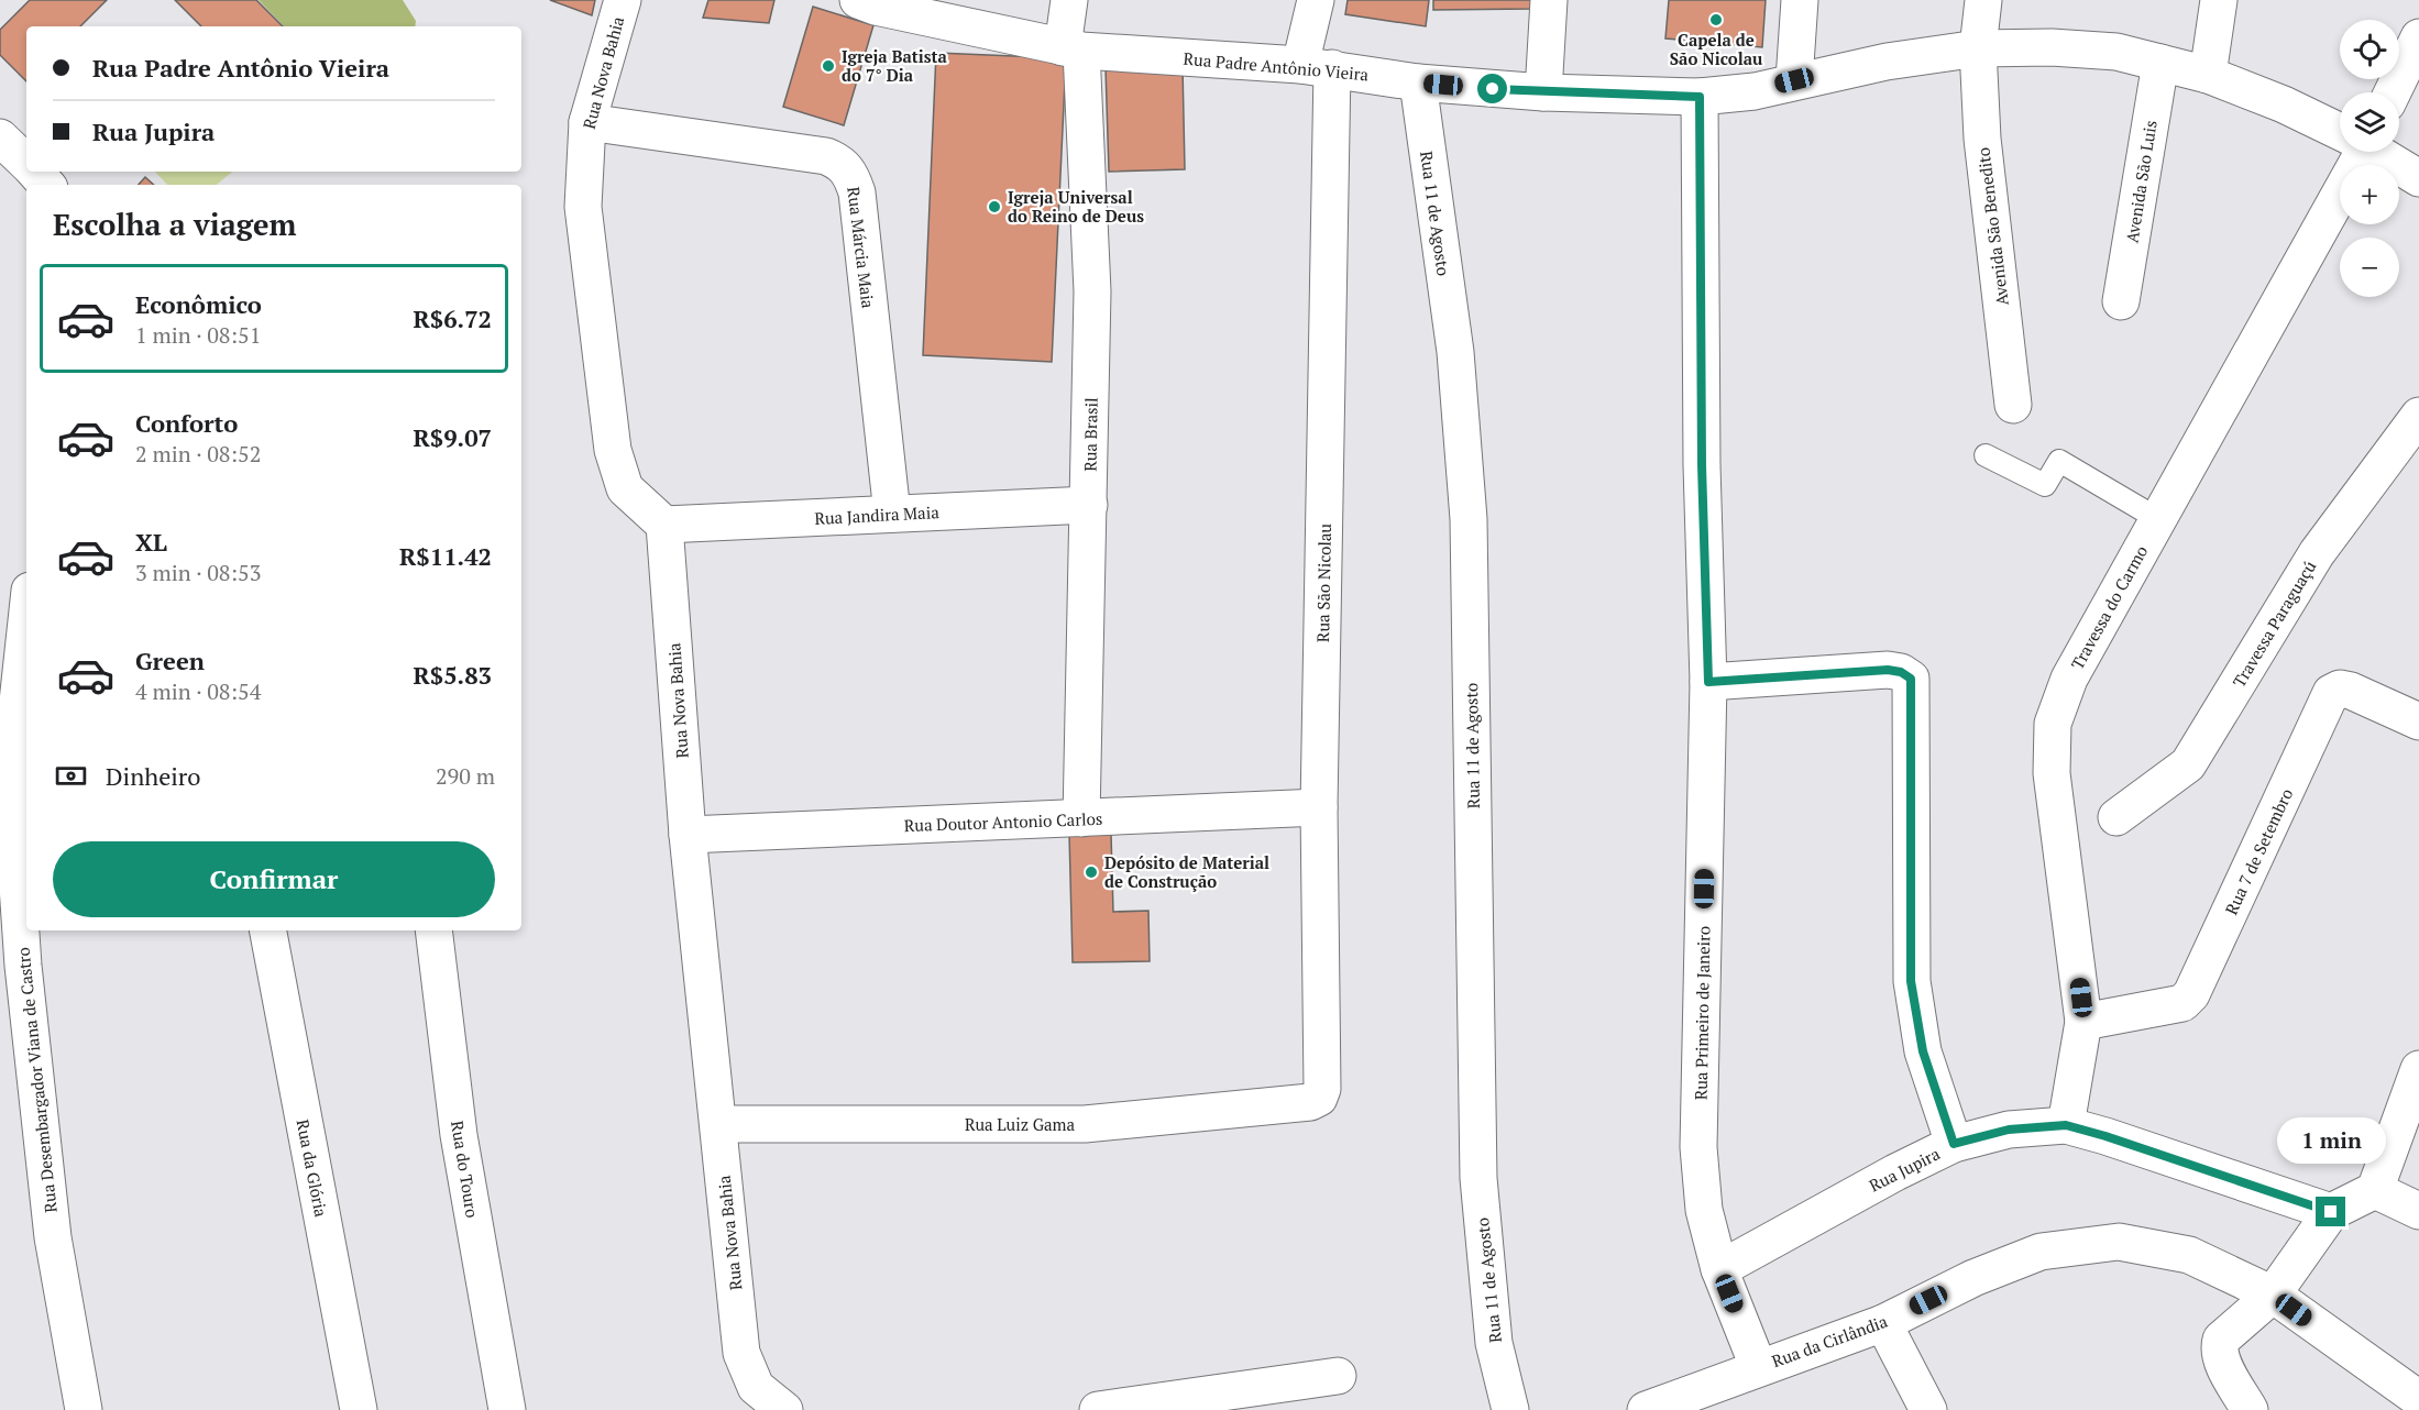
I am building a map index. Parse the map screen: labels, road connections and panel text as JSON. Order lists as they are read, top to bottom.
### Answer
{
  "streets": {
    "street": [
      "Rua Padre Antônio Vieira",
      "Rua Nova Bahia",
      "Avenida São Luis",
      "Rua 11 de Agosto",
      "Avenida São Benedito",
      "Rua Márcia Maia",
      "Rua Brasil",
      "Rua Jandira Maia",
      "Rua São Nicolau",
      "Travessa do Carmo",
      "Travessa Paraguaçú",
      "Rua Doutor Antonio Carlos",
      "Rua 7 de Setembro",
      "Rua Primeiro de Janeiro",
      "Rua Desembargador Viana de Castro",
      "Rua Luiz Gama",
      "Rua da Glória",
      "Rua do Touro",
      "Rua Jupira",
      "Rua da Cirlândia"
    ]
  },
  "crossings": [
    ["Rua Padre Antônio Vieira", "Avenida São Luis"],
    ["Rua Padre Antônio Vieira", "Rua 11 de Agosto"],
    ["Rua Padre Antônio Vieira", "Avenida São Benedito"],
    ["Rua Padre Antônio Vieira", "Rua Brasil"],
    ["Rua Padre Antônio Vieira", "Rua São Nicolau"],
    ["Rua Padre Antônio Vieira", "Rua Primeiro de Janeiro"],
    ["Rua Nova Bahia", "Rua Márcia Maia"],
    ["Rua Nova Bahia", "Rua Jandira Maia"],
    ["Rua Nova Bahia", "Rua Doutor Antonio Carlos"],
    ["Rua Nova Bahia", "Rua Luiz Gama"],
    ["Rua Márcia Maia", "Rua Jandira Maia"],
    ["Rua Brasil", "Rua Jandira Maia"],
    ["Rua Brasil", "Rua Doutor Antonio Carlos"],
    ["Rua São Nicolau", "Rua Doutor Antonio Carlos"],
    ["Rua São Nicolau", "Rua Luiz Gama"],
    ["Travessa do Carmo", "Rua 7 de Setembro"],
    ["Travessa do Carmo", "Rua Jupira"],
    ["Rua Primeiro de Janeiro", "Rua Jupira"],
    ["Rua Primeiro de Janeiro", "Rua da Cirlândia"]
  ],
  "places": [
    "Capela de São Nicolau",
    "Igreja Batista do 7° Dia",
    "Igreja Universal do Reino de Deus",
    "Depósito de Material de Construção"
  ],
  "page": {
    "map_buttons": ["+", "−"],
    "banner": ["Rua Padre Antônio Vieira", "Rua Jupira"],
    "heading": "Escolha a viagem",
    "list": [
      {
        "name": "Econômico",
        "note": "1 min · 08:51",
        "value": "R$6.72"
      },
      {
        "name": "Conforto",
        "note": "2 min · 08:52",
        "value": "R$9.07"
      },
      {
        "name": "XL",
        "note": "3 min · 08:53",
        "value": "R$11.42"
      },
      {
        "name": "Green",
        "note": "4 min · 08:54",
        "value": "R$5.83"
      }
    ],
    "pay": ["Dinheiro", "290 m"],
    "buttons": "Confirmar",
    "bubble": "1 min"
  }
}
